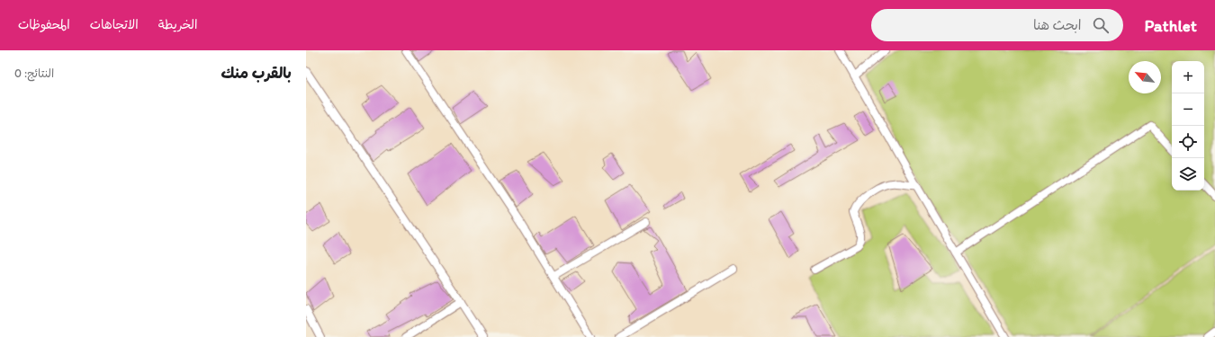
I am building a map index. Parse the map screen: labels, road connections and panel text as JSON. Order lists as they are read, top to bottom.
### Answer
{
  "north": "top left",
  "page": {
    "header": "Pathlet",
    "search": "ابحث هنا",
    "nav": ["الخريطة", "الاتجاهات", "المحفوظات"],
    "heading": ["بالقرب منك", "النتائج: 0"],
    "map_buttons": ["+", "−"]
  }
}
